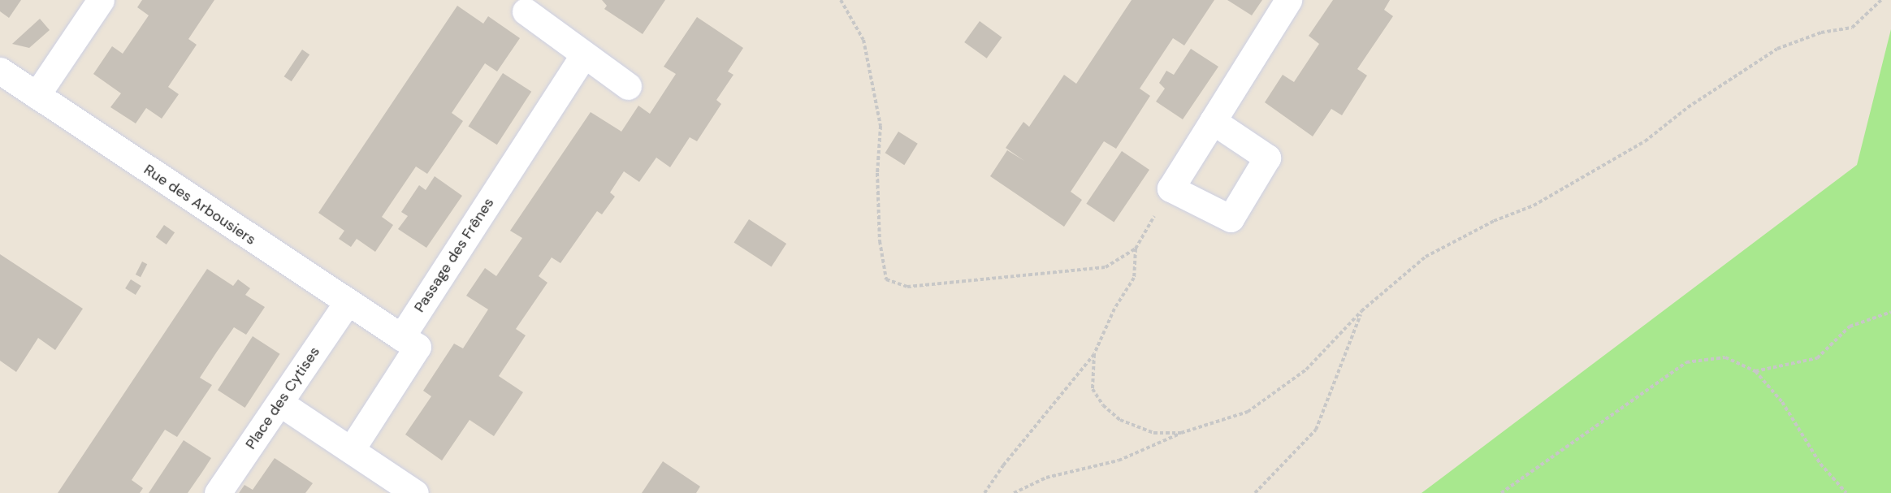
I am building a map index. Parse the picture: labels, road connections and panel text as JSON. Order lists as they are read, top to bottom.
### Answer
{
  "streets": {
    "street": ["Rue des Arbousiers", "Passage des Frênes", "Place des Cytises"]
  },
  "crossings": [
    ["Rue des Arbousiers", "Passage des Frênes"],
    ["Rue des Arbousiers", "Place des Cytises"]
  ]
}
